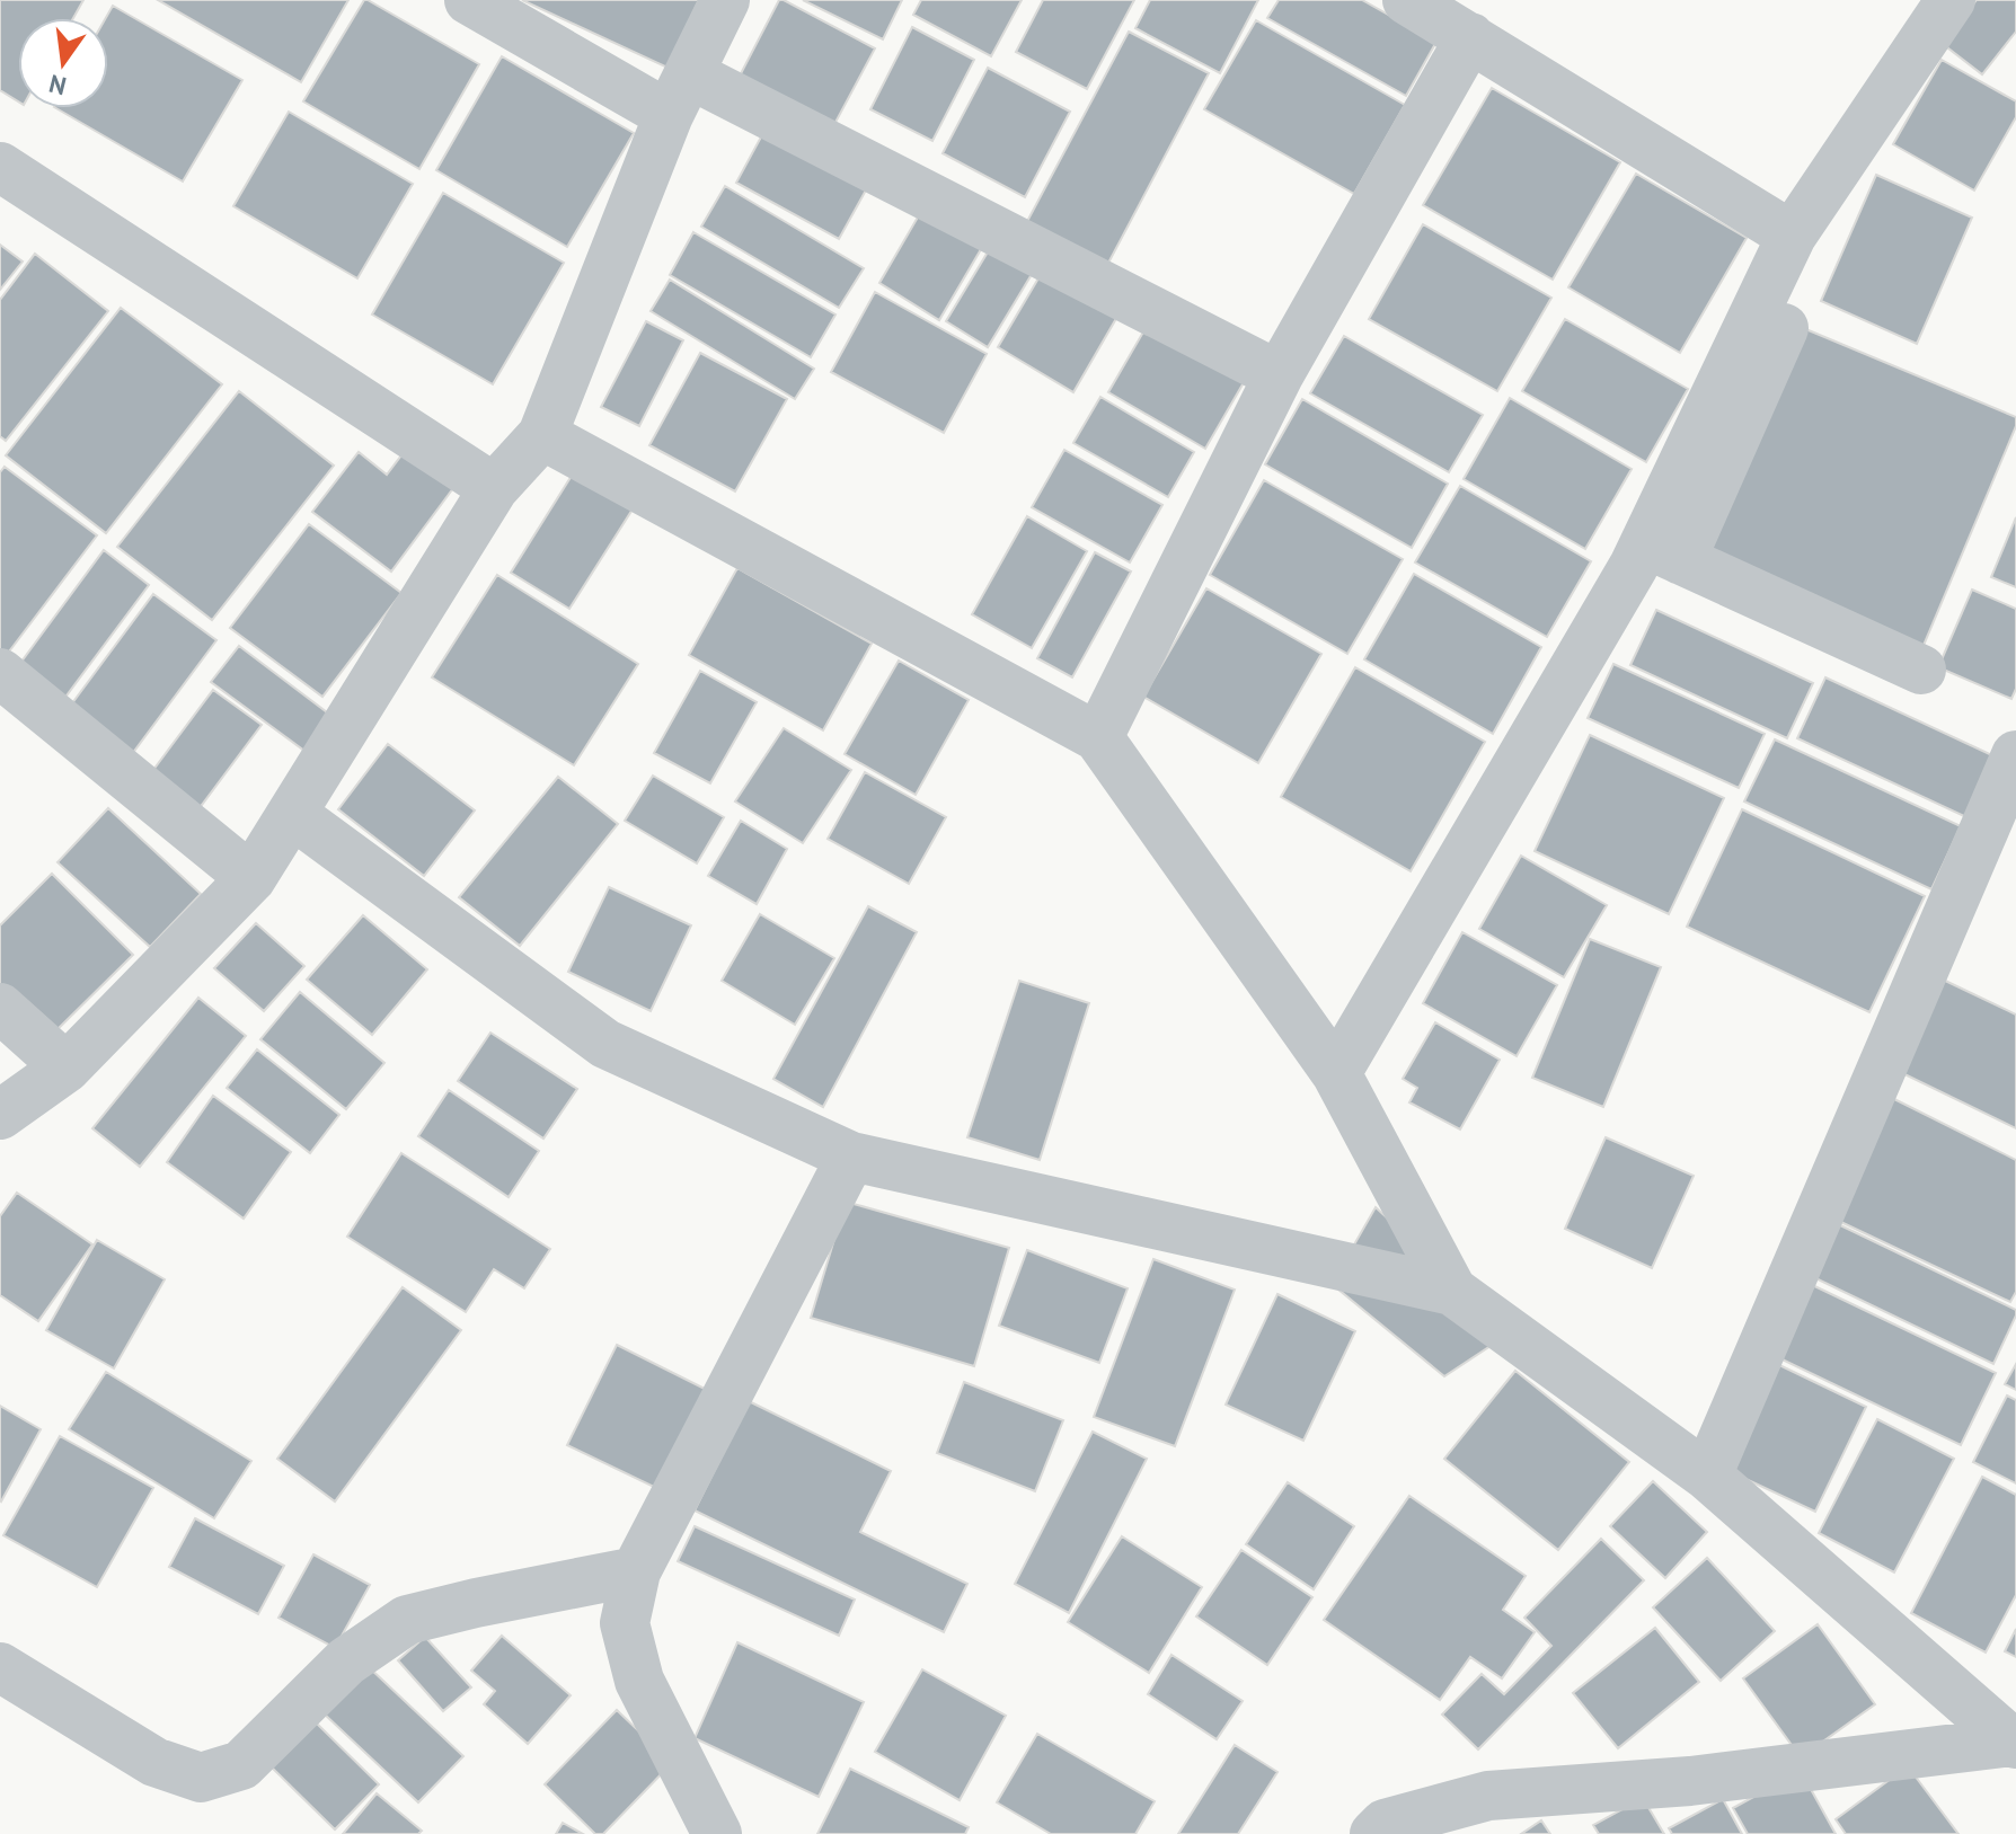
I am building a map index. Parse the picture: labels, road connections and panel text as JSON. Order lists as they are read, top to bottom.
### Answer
{
  "north": "bottom"
}
